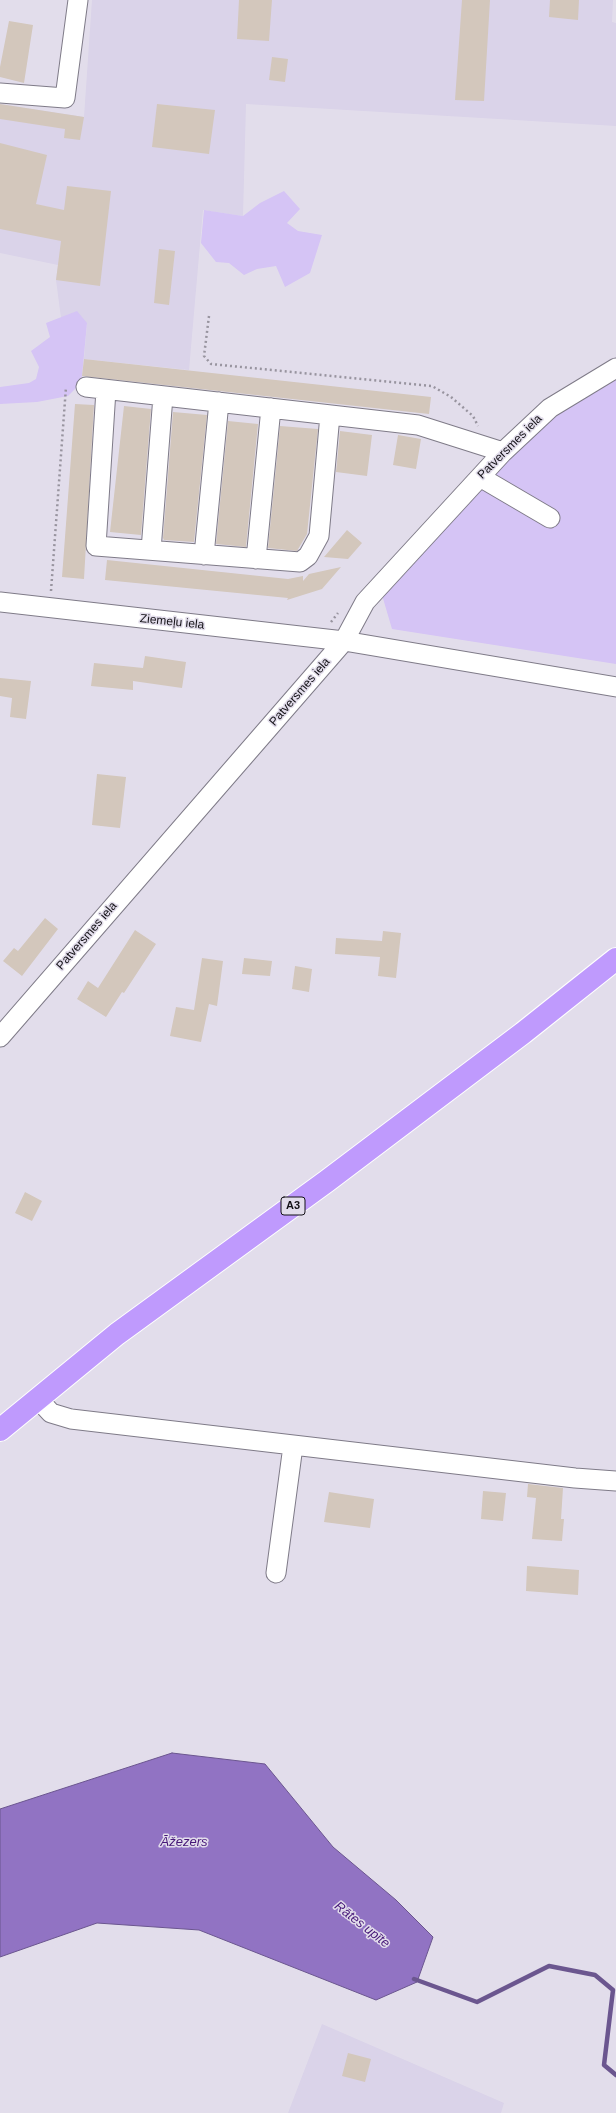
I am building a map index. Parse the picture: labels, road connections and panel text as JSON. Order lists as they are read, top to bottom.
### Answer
{
  "streets": {
    "highway": ["A3"],
    "street": ["Patversmes iela", "Ziemeļu iela"]
  },
  "crossings": [
    ["Patversmes iela", "Ziemeļu iela"]
  ],
  "water": ["Āžezers", "Rātes upīte"]
}
